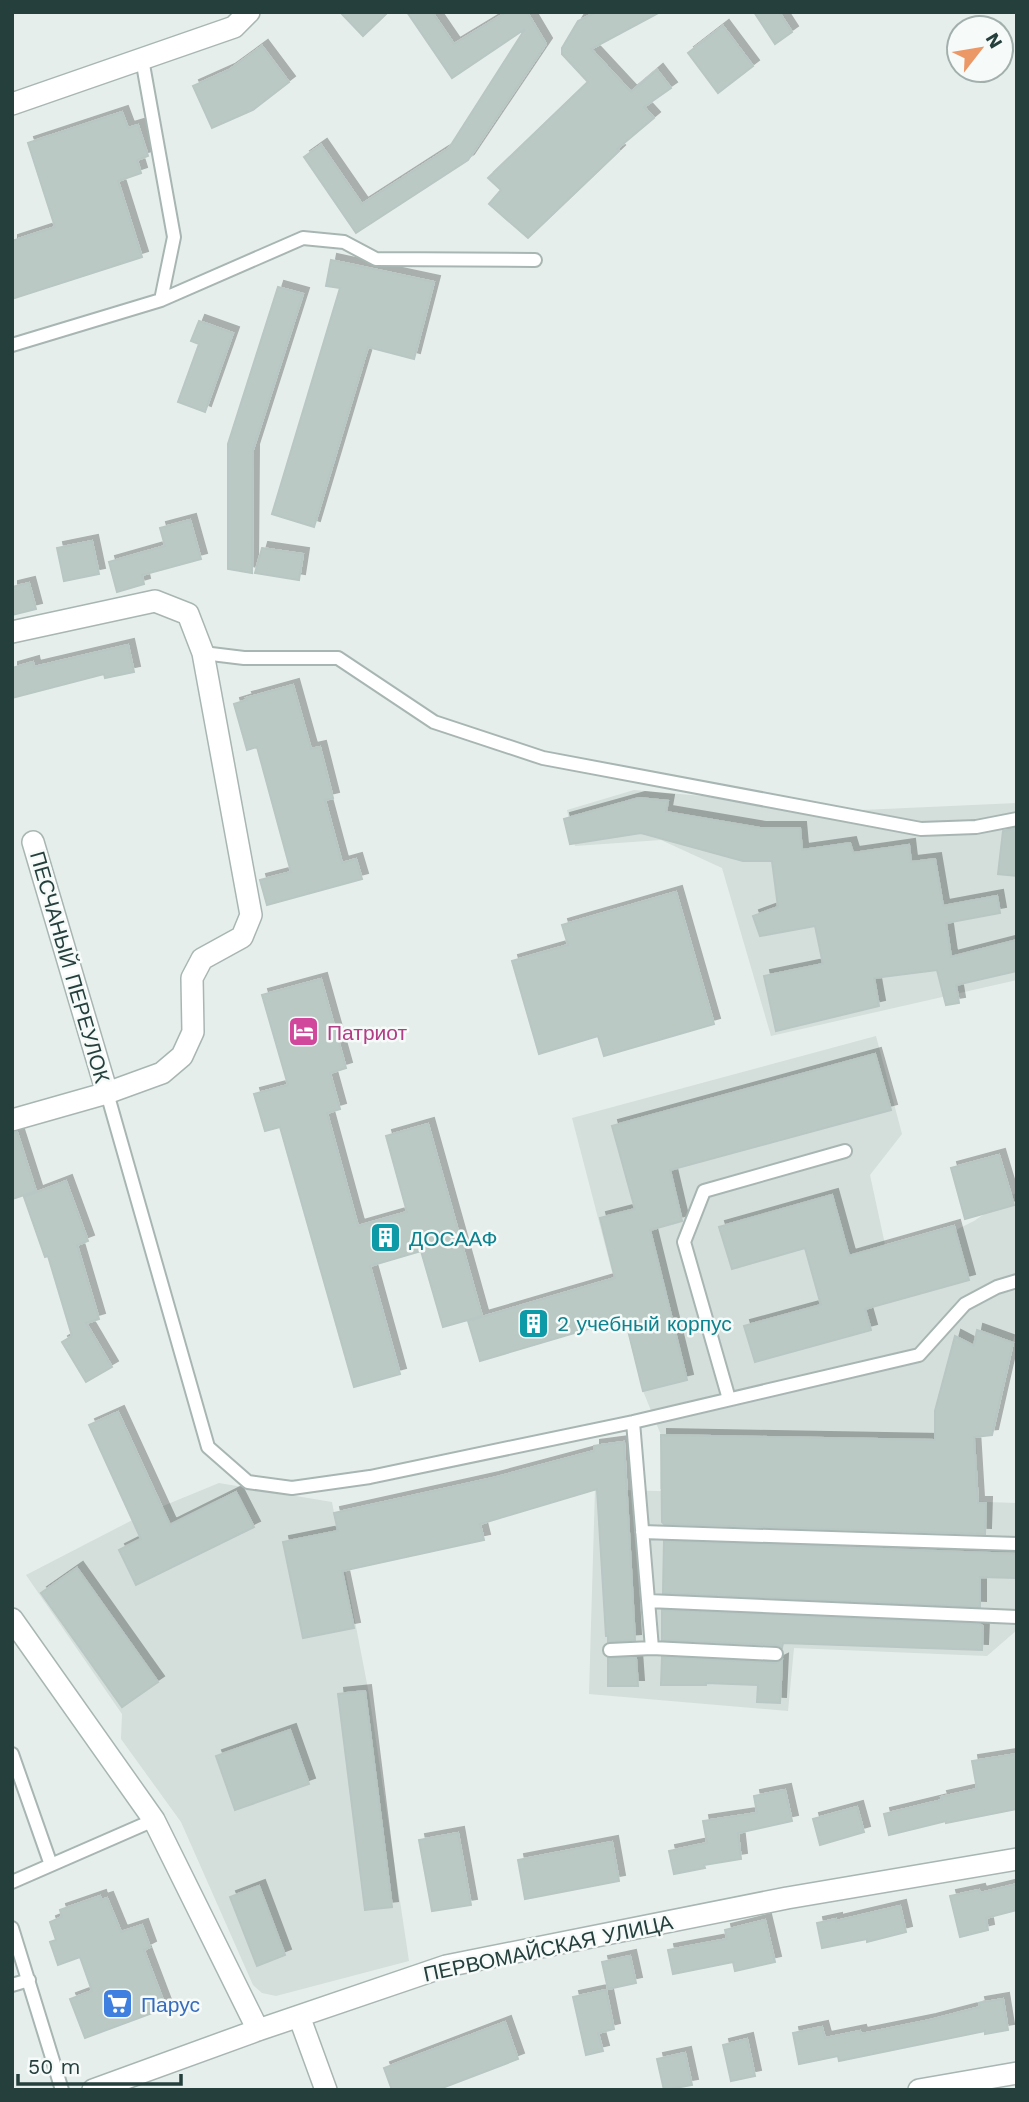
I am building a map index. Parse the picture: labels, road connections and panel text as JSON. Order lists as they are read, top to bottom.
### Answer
{
  "streets": {
    "street": ["ПЕСЧАНЫЙ ПЕРЕУЛОК", "ПЕРВОМАЙСКАЯ УЛИЦА"]
  },
  "places": {
    "hotel": ["Патриот"],
    "building": ["ДОСААФ", "2 учебный корпус"],
    "supermarket": ["Парус"]
  },
  "scale_bar": "50 m",
  "north": "top right"
}
